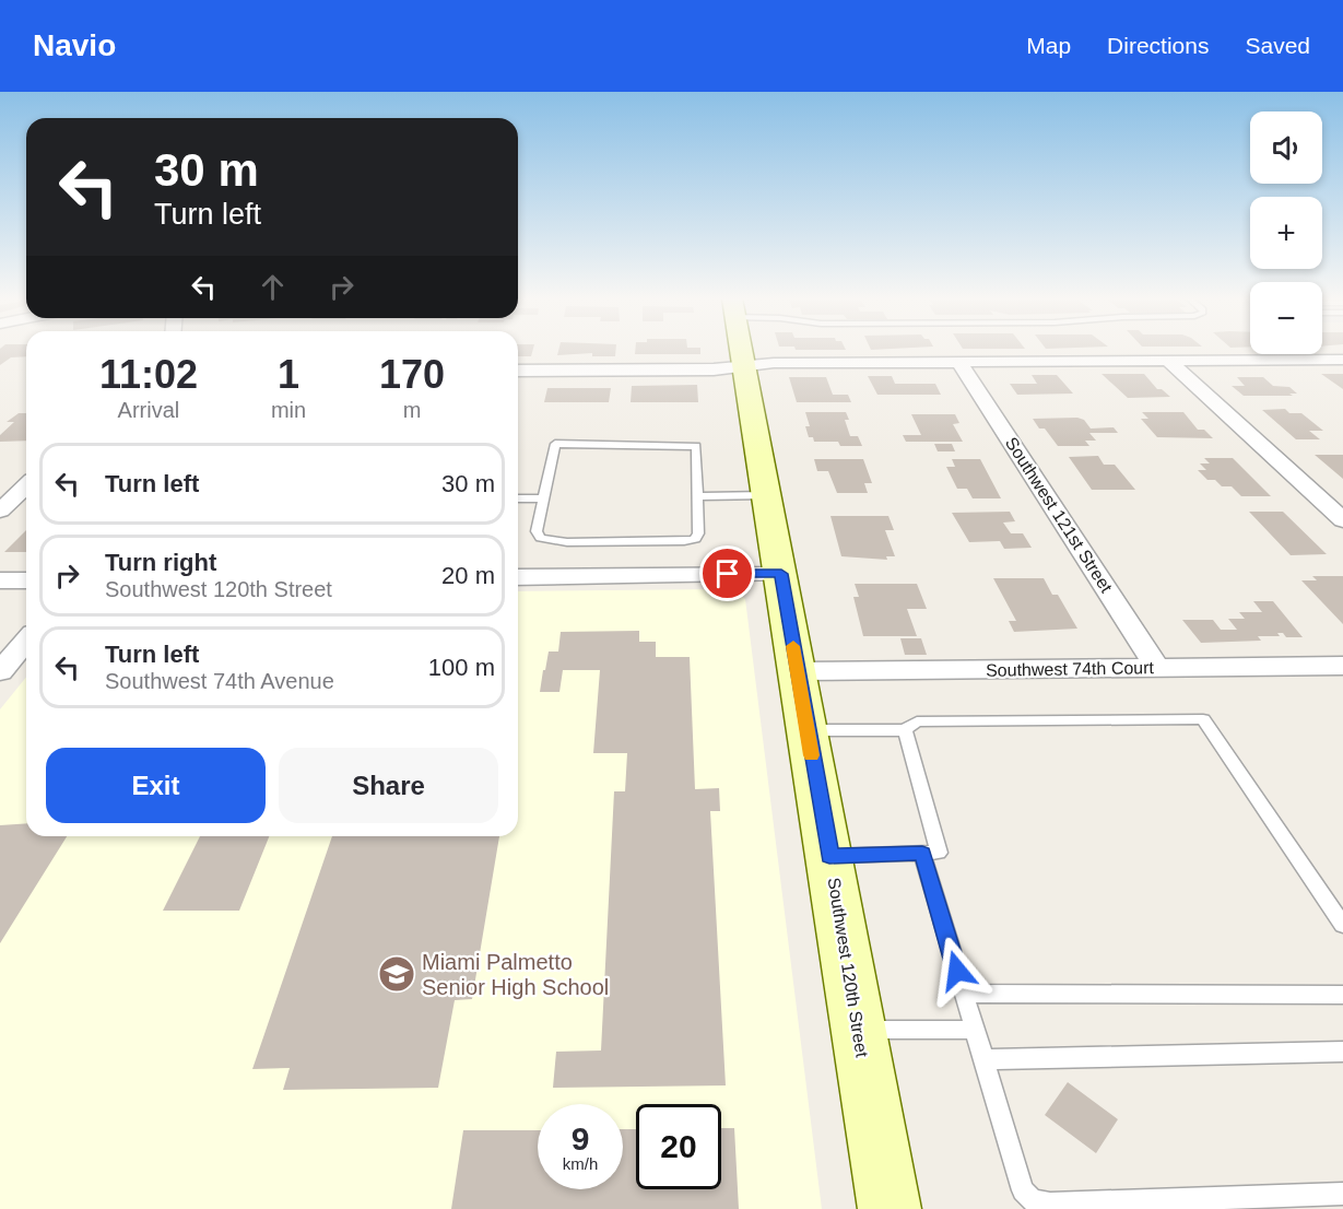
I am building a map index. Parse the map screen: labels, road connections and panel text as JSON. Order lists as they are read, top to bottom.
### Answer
{
  "streets": {
    "street": ["Southwest 121st Street", "Southwest 74th Court", "Southwest 120th Street"]
  },
  "crossings": [
    ["Southwest 121st Street", "Southwest 74th Court"],
    ["Southwest 74th Court", "Southwest 120th Street"]
  ],
  "places": {
    "school or university": ["Miami Palmetto Senior High School"]
  },
  "page": {
    "header": "Navio",
    "nav": ["Map", "Directions", "Saved"],
    "map_buttons": ["+", "−"],
    "turn": ["30 m", "Turn left"],
    "eta": [
      "11:02",
      "Arrival",
      "1",
      "min",
      "170",
      "m"
    ],
    "list": [
      {
        "name": "Turn left",
        "value": "30 m"
      },
      {
        "name": "Turn right",
        "note": "Southwest 120th Street",
        "value": "20 m"
      },
      {
        "name": "Turn left",
        "note": "Southwest 74th Avenue",
        "value": "100 m"
      }
    ],
    "buttons": ["Exit", "Share"],
    "speed": "9 km/h",
    "limit": "20"
  }
}
